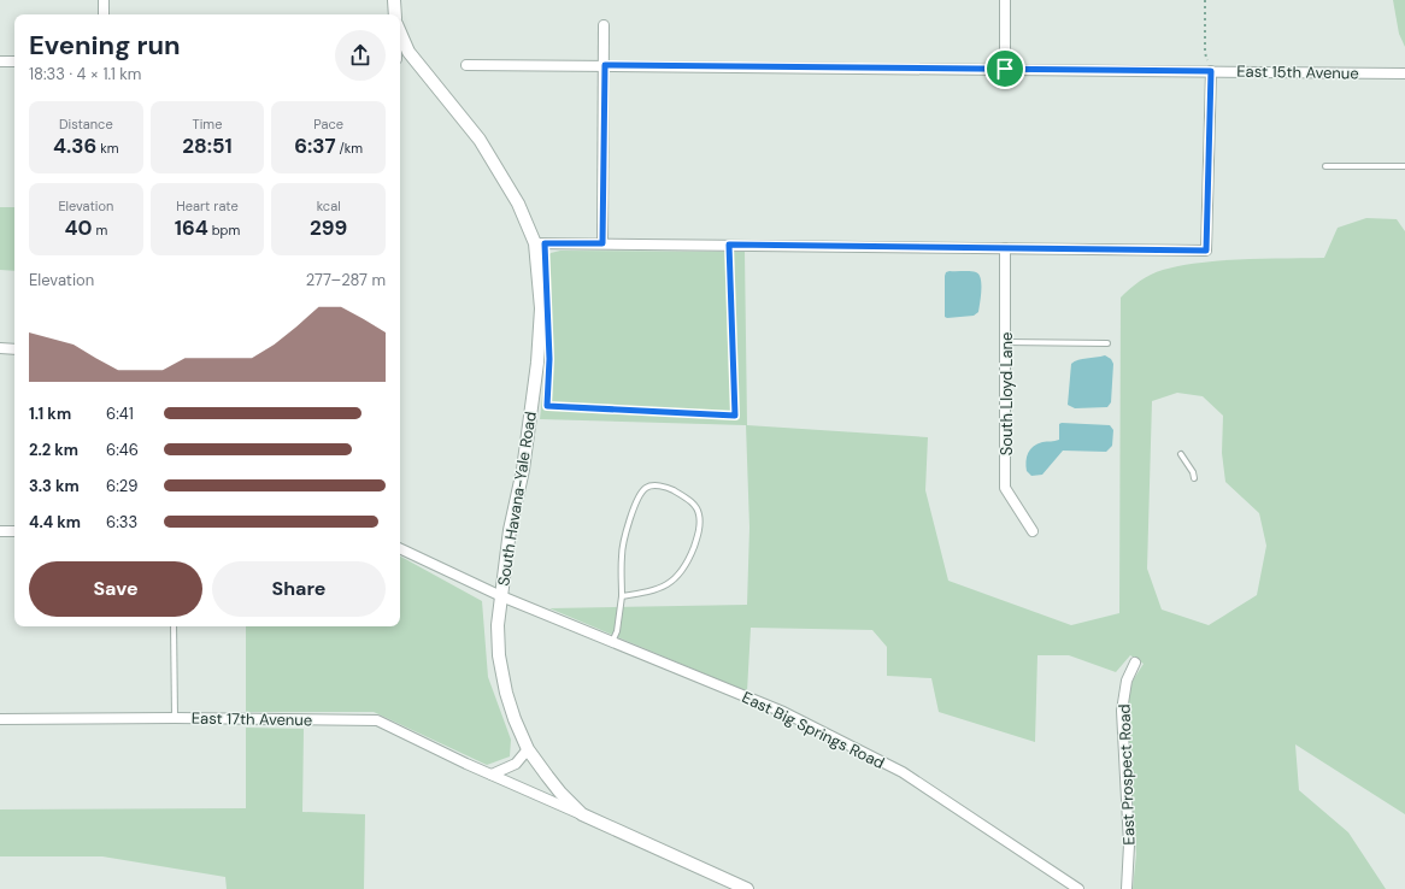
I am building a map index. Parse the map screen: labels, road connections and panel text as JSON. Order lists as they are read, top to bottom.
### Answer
{
  "streets": {
    "street": [
      "East 15th Avenue",
      "South Lloyd Lane",
      "South Havana-Yale Road",
      "East 17th Avenue",
      "East Big Springs Road",
      "East Prospect Road"
    ]
  },
  "crossings": [
    ["South Havana-Yale Road", "East 17th Avenue"],
    ["South Havana-Yale Road", "East Big Springs Road"]
  ],
  "page": {
    "heading": ["Evening run", "18:33 · 4 × 1.1 km"],
    "stats": [
      ["Distance", "4.36 km"],
      ["Time", "28:51"],
      ["Pace", "6:37 /km"],
      ["Elevation", "40 m"],
      ["Heart rate", "164 bpm"],
      ["kcal", "299"]
    ],
    "chart": ["Elevation", "277–287 m"],
    "list": [
      {
        "name": "1.1 km",
        "note": "6:41"
      },
      {
        "name": "2.2 km",
        "note": "6:46"
      },
      {
        "name": "3.3 km",
        "note": "6:29"
      },
      {
        "name": "4.4 km",
        "note": "6:33"
      }
    ],
    "buttons": ["Save", "Share"]
  }
}
